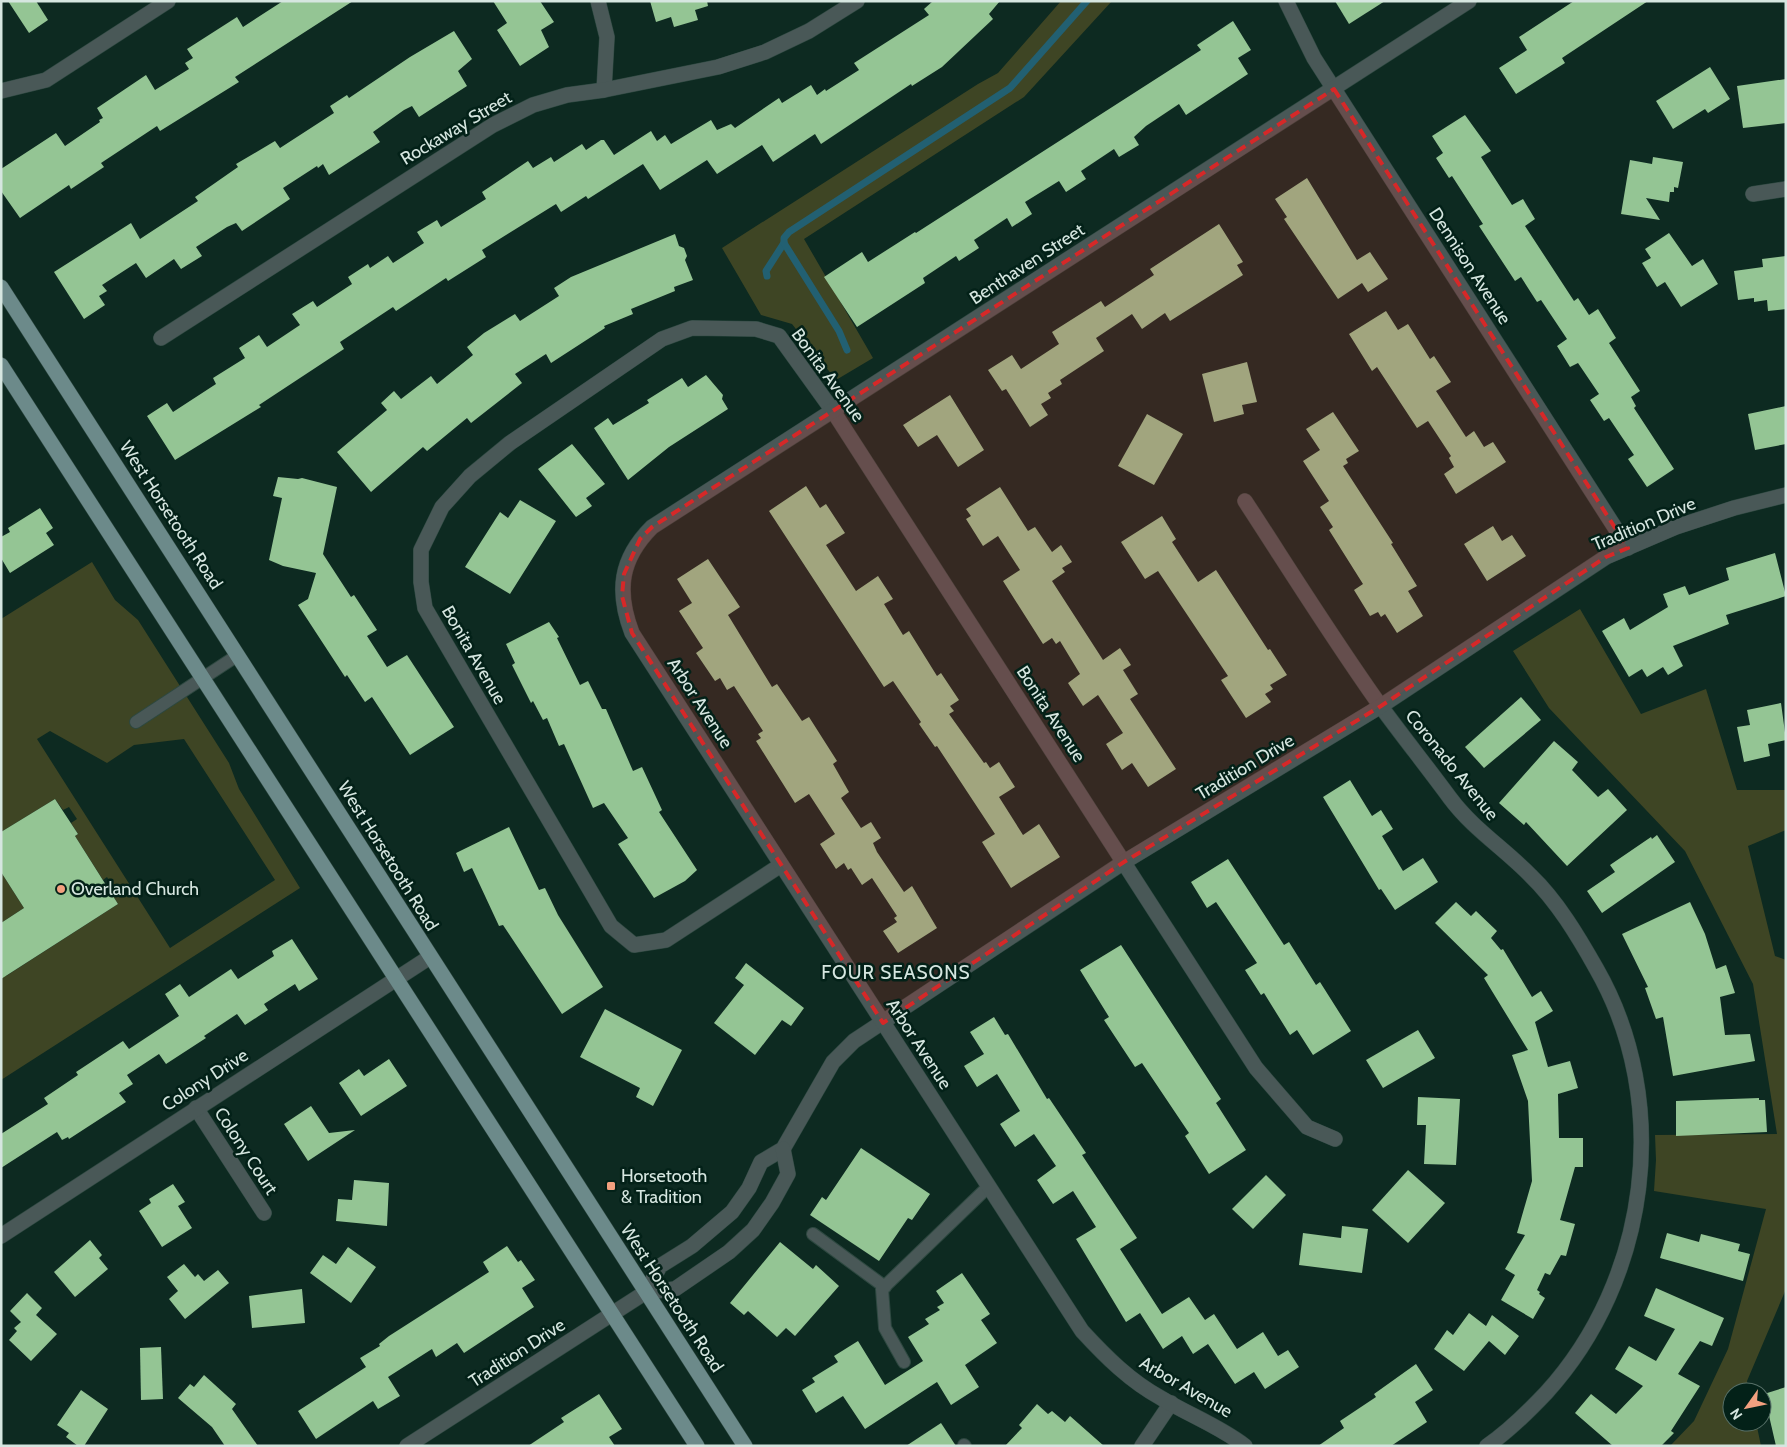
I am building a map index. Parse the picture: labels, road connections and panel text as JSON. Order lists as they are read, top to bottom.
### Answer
{
  "streets": {
    "main road": ["West Horsetooth Road"],
    "street": [
      "Rockaway Street",
      "Benthaven Street",
      "Dennison Avenue",
      "Bonita Avenue",
      "Tradition Drive",
      "Arbor Avenue",
      "Coronado Avenue",
      "Colony Drive",
      "Colony Court"
    ]
  },
  "crossings": [
    ["Benthaven Street", "Dennison Avenue"],
    ["Benthaven Street", "Bonita Avenue"],
    ["Benthaven Street", "Arbor Avenue"],
    ["Dennison Avenue", "Tradition Drive"],
    ["Bonita Avenue", "Tradition Drive"],
    ["Bonita Avenue", "Arbor Avenue"],
    ["West Horsetooth Road", "Tradition Drive"],
    ["West Horsetooth Road", "Colony Drive"],
    ["Tradition Drive", "Arbor Avenue"],
    ["Tradition Drive", "Coronado Avenue"],
    ["Colony Drive", "Colony Court"]
  ],
  "districts": ["FOUR SEASONS"],
  "places": {
    "other": ["Overland Church"],
    "transit": ["Horsetooth & Tradition"]
  },
  "north": "bottom left"
}
